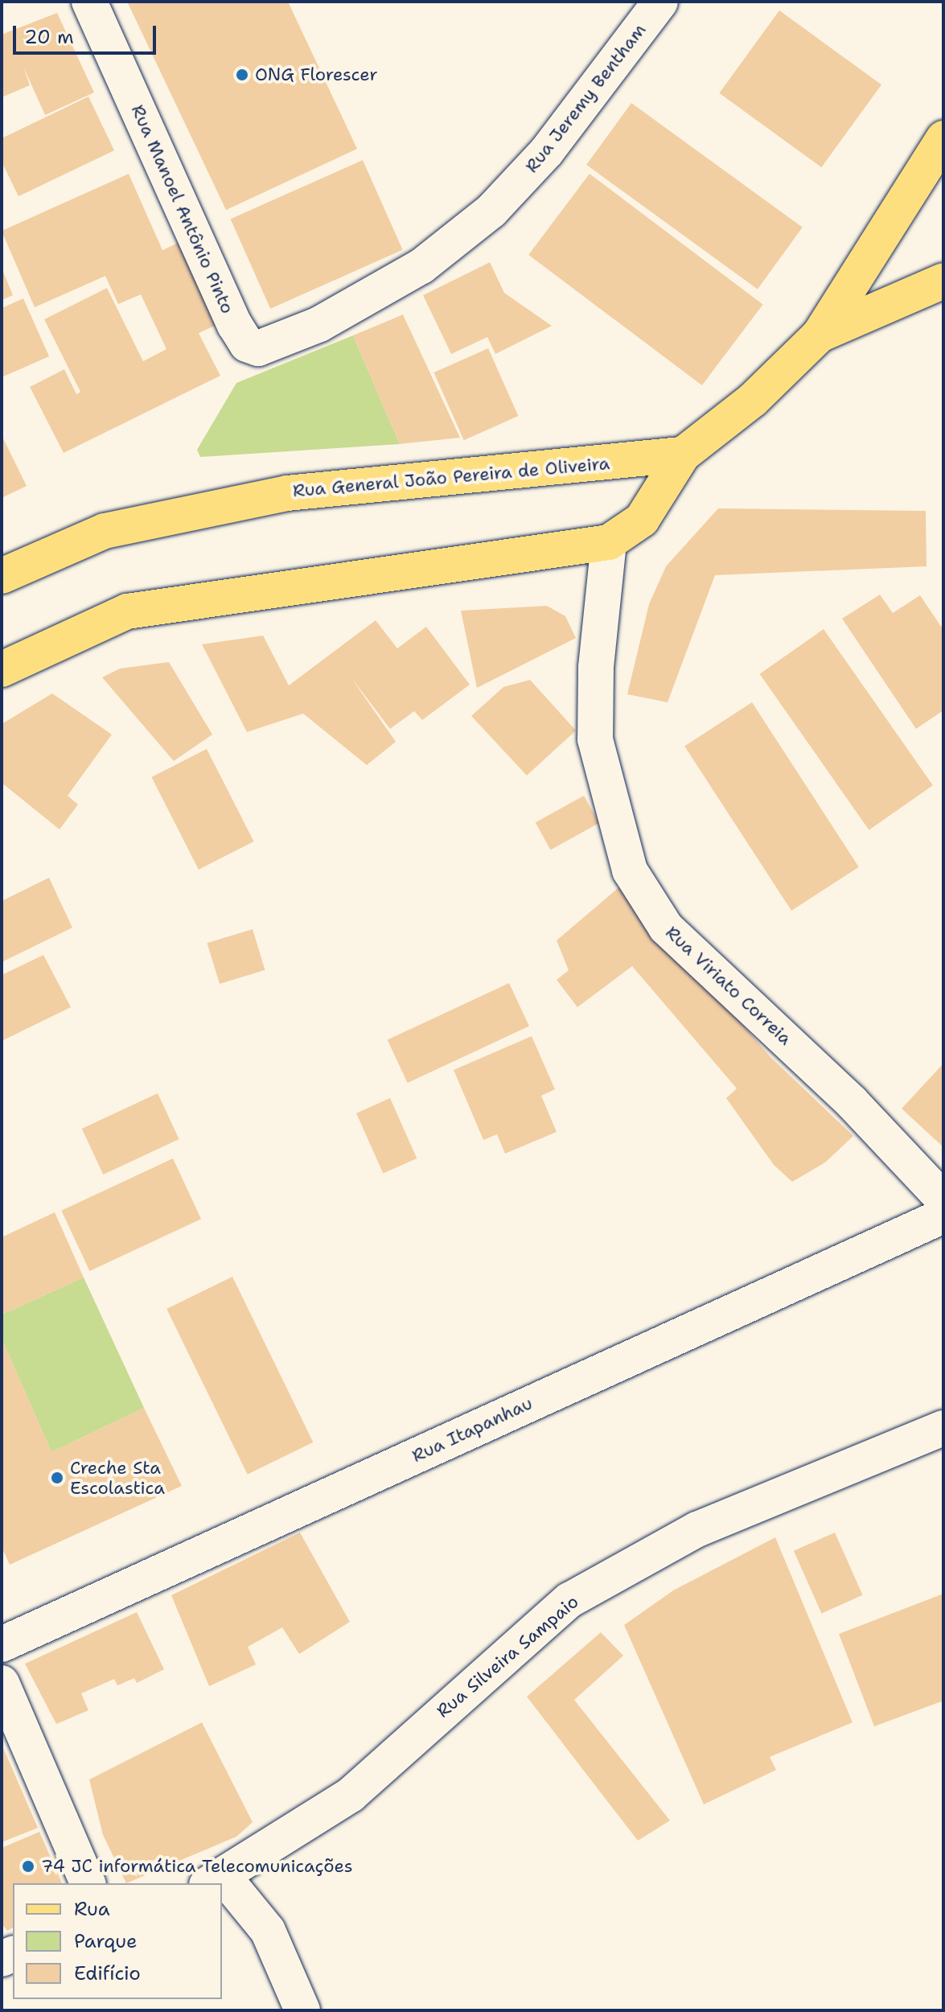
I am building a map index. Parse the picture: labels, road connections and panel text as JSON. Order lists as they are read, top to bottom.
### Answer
{
  "streets": {
    "main road": ["Rua General João Pereira de Oliveira"],
    "street": [
      "Rua Jeremy Bentham",
      "Rua Manoel Antônio Pinto",
      "Rua Viriato Correia",
      "Rua Itapanhau",
      "Rua Silveira Sampaio"
    ]
  },
  "crossings": [
    ["Rua Jeremy Bentham", "Rua Manoel Antônio Pinto"]
  ],
  "places": ["ONG Florescer", "Creche Sta Escolastica", "74 JC informática Telecomunicações"],
  "legend": ["Rua", "Parque", "Edifício"],
  "scale_bar": "20 m"
}
